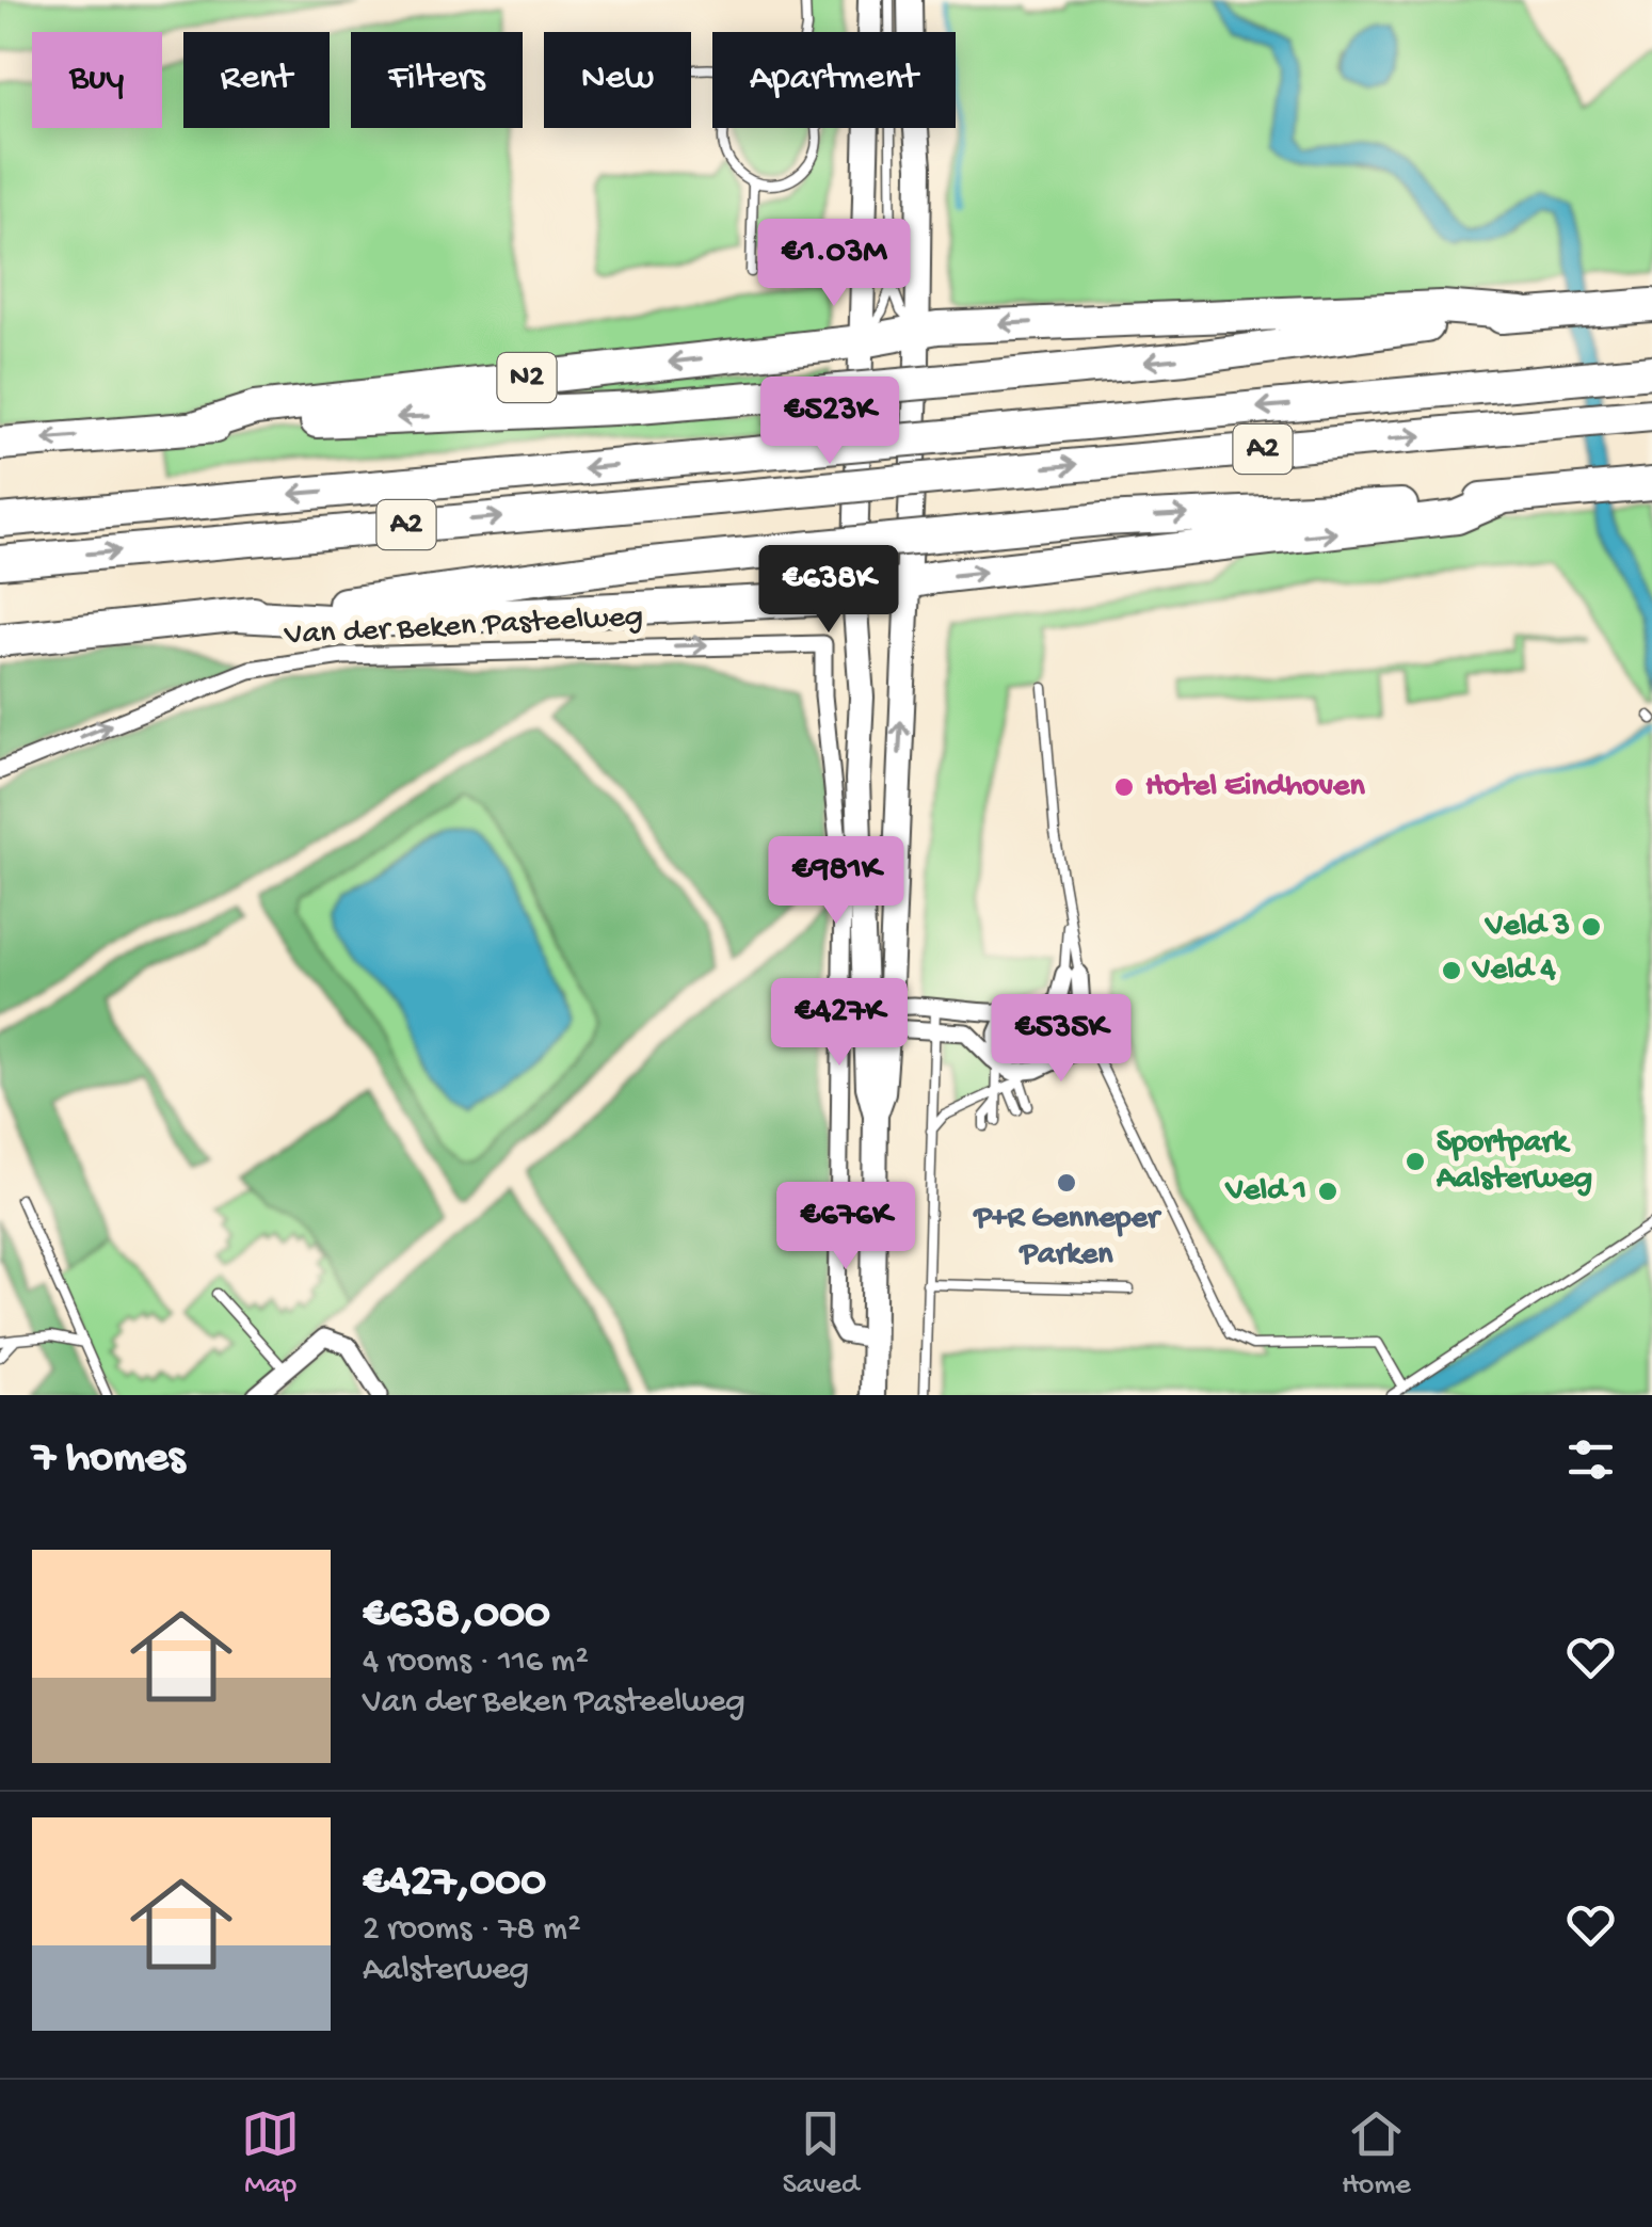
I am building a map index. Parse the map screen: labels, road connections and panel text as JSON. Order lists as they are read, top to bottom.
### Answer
{
  "streets": {
    "highway": ["N2", "A2"],
    "street": ["Van der Beken Pasteelweg"]
  },
  "places": [
    "Hotel Eindhoven",
    "Veld 3",
    "Veld 4",
    "Sportpark Aalsterweg",
    "P+R Genneper Parken",
    "Veld 1"
  ],
  "page": {
    "chip": [
      "Buy",
      "Rent",
      "Filters",
      "New",
      "Apartment"
    ],
    "price": [
      "€1.03M",
      "€523K",
      "€638K",
      "€981K",
      "€427K",
      "€535K",
      "€676K"
    ],
    "heading": "7 homes",
    "list": [
      {
        "name": "€638,000",
        "note": "4 rooms · 116 m² · Van der Beken Pasteelweg"
      },
      {
        "name": "€427,000",
        "note": "2 rooms · 78 m² · Aalsterweg"
      }
    ],
    "tabs": ["Map", "Saved", "Home"]
  }
}
